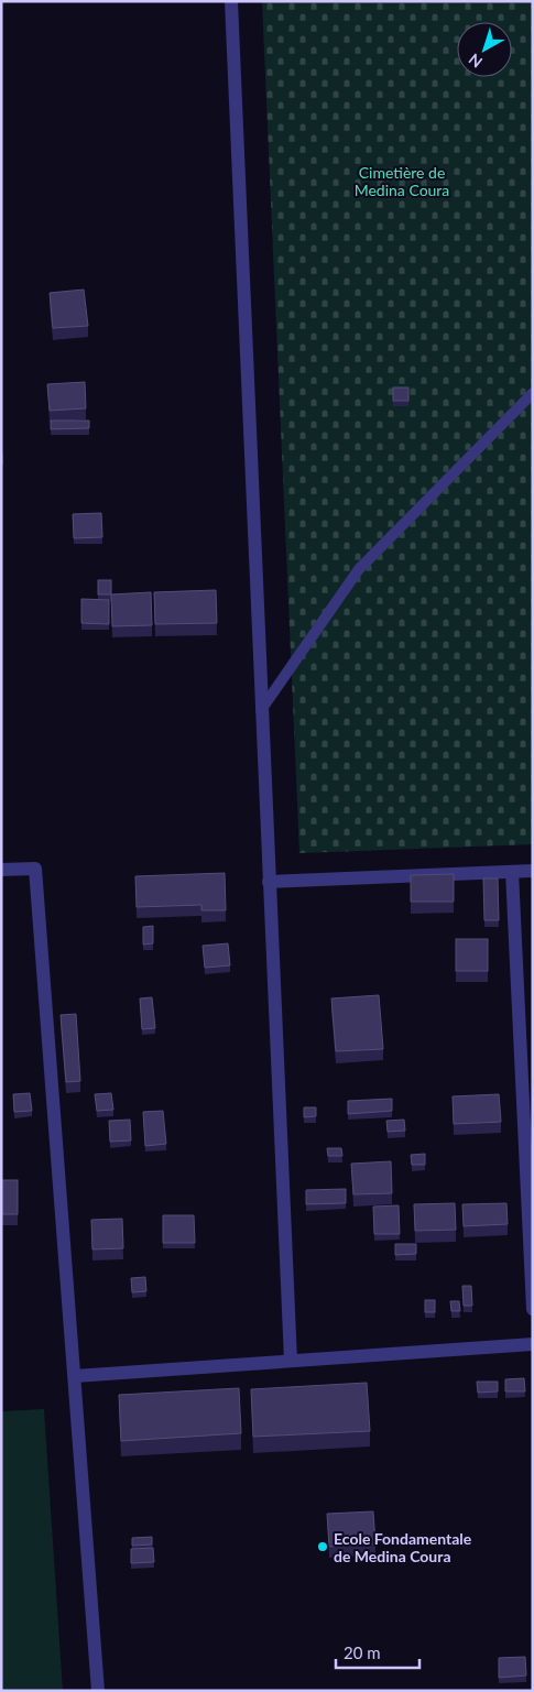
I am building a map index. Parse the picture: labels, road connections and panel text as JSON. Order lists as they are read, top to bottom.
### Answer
{
  "parks": ["Cimetière de Medina Coura"],
  "places": ["Ecole Fondamentale de Medina Coura"],
  "scale_bar": "20 m",
  "north": "bottom left"
}
